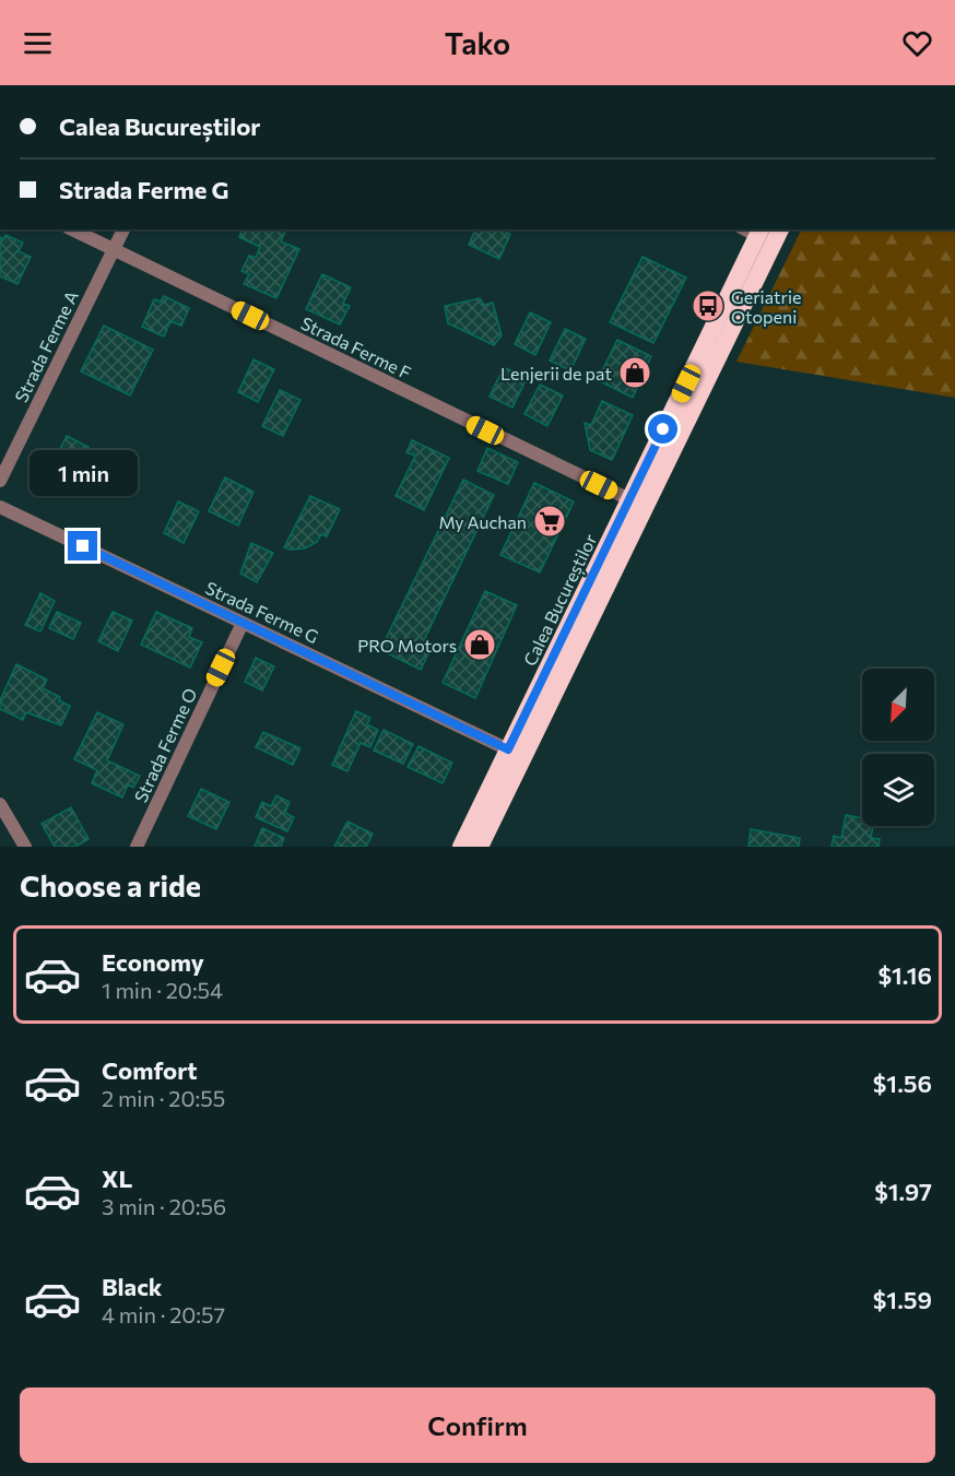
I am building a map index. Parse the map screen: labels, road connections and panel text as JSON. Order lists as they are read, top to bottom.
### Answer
{
  "streets": {
    "highway": ["Calea Bucureștilor"],
    "street": [
      "Strada Ferme A",
      "Strada Ferme F",
      "Strada Ferme G",
      "Strada Ferme O"
    ]
  },
  "crossings": [
    ["Strada Ferme A", "Strada Ferme F"],
    ["Strada Ferme F", "Calea Bucureștilor"],
    ["Calea Bucureștilor", "Strada Ferme G"],
    ["Strada Ferme G", "Strada Ferme O"]
  ],
  "places": {
    "bus stop": ["Geriatrie Otopeni"],
    "shop": ["Lenjerii de pat", "PRO Motors"],
    "supermarket": ["My Auchan"]
  },
  "north": "bottom left",
  "page": {
    "header": "Tako",
    "banner": ["Calea Bucureștilor", "Strada Ferme G"],
    "bubble": "1 min",
    "heading": "Choose a ride",
    "list": [
      {
        "name": "Economy",
        "note": "1 min · 20:54",
        "value": "$1.16"
      },
      {
        "name": "Comfort",
        "note": "2 min · 20:55",
        "value": "$1.56"
      },
      {
        "name": "XL",
        "note": "3 min · 20:56",
        "value": "$1.97"
      },
      {
        "name": "Black",
        "note": "4 min · 20:57",
        "value": "$1.59"
      }
    ],
    "buttons": "Confirm"
  }
}
